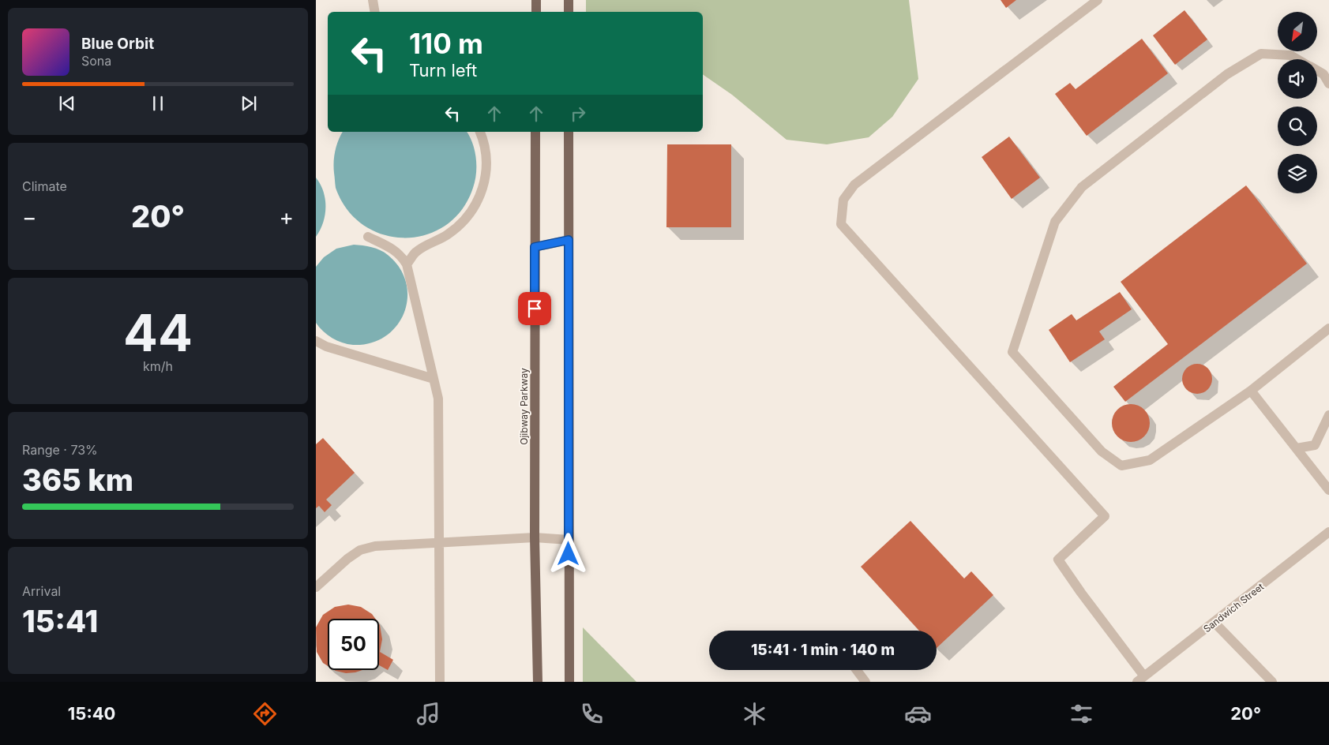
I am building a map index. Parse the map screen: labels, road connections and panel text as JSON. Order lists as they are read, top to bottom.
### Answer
{
  "streets": {
    "main road": ["Ojibway Parkway"],
    "street": ["Sandwich Street"]
  },
  "north": "bottom left",
  "page": {
    "turn": ["110 m", "Turn left"],
    "song": ["Blue Orbit", "Sona"],
    "tile": [
      "Climate",
      ["44", "km/h"],
      ["Range · 73%", "365 km"],
      ["Arrival", "15:41"]
    ],
    "heat": ["−", "20°", "+"],
    "limit": "50",
    "trip": "15:41 · 1 min · 140 m",
    "tabs": ["15:40", "20°"]
  }
}
